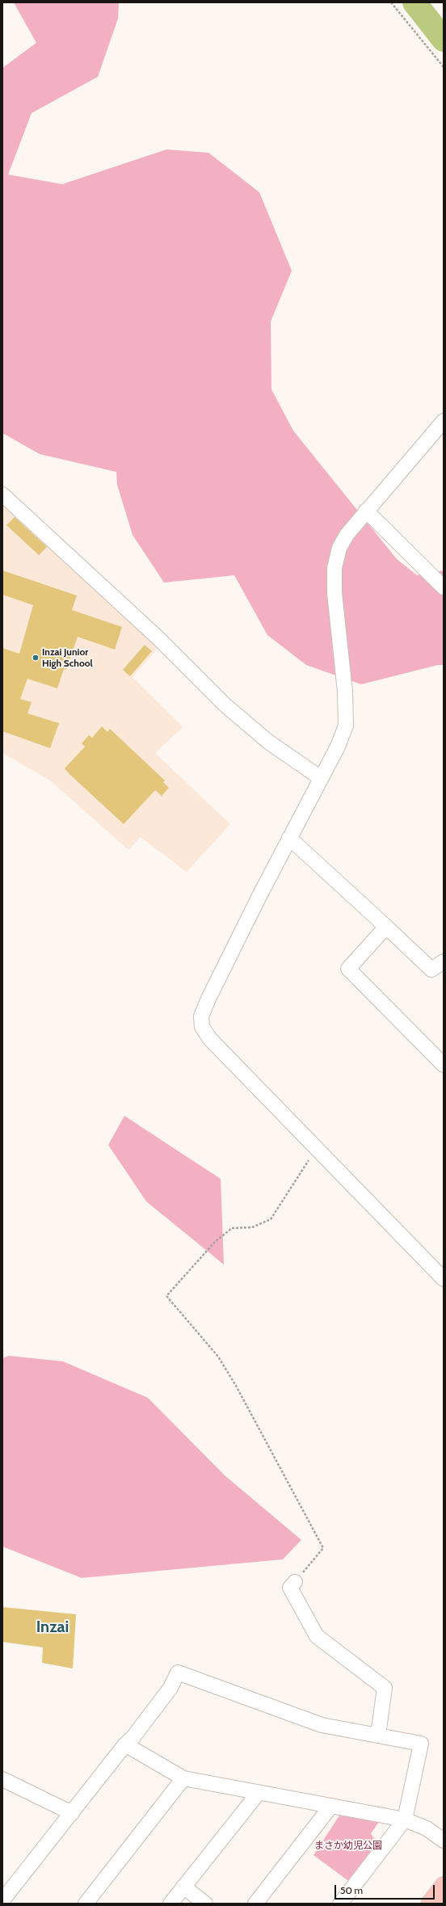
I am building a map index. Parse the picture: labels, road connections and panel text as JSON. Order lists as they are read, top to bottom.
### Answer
{
  "districts": ["Inzai"],
  "parks": ["まさか幼児公園"],
  "places": ["Inzai Junior High School"],
  "scale_bar": "50 m"
}
